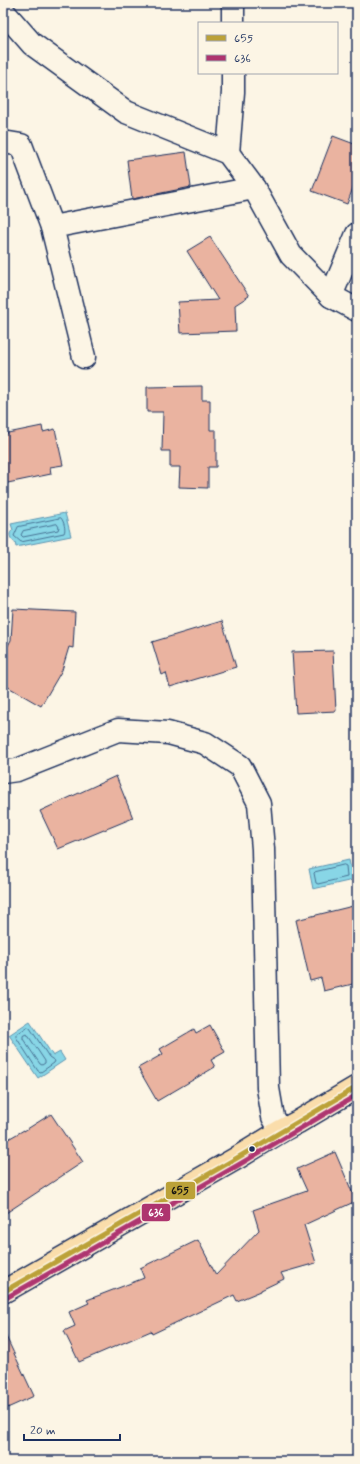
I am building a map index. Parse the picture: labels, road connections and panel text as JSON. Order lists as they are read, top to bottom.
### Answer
{
  "lines": ["transit line 655", "transit line 636"],
  "legend": ["655", "636"],
  "scale_bar": "20 m"
}
